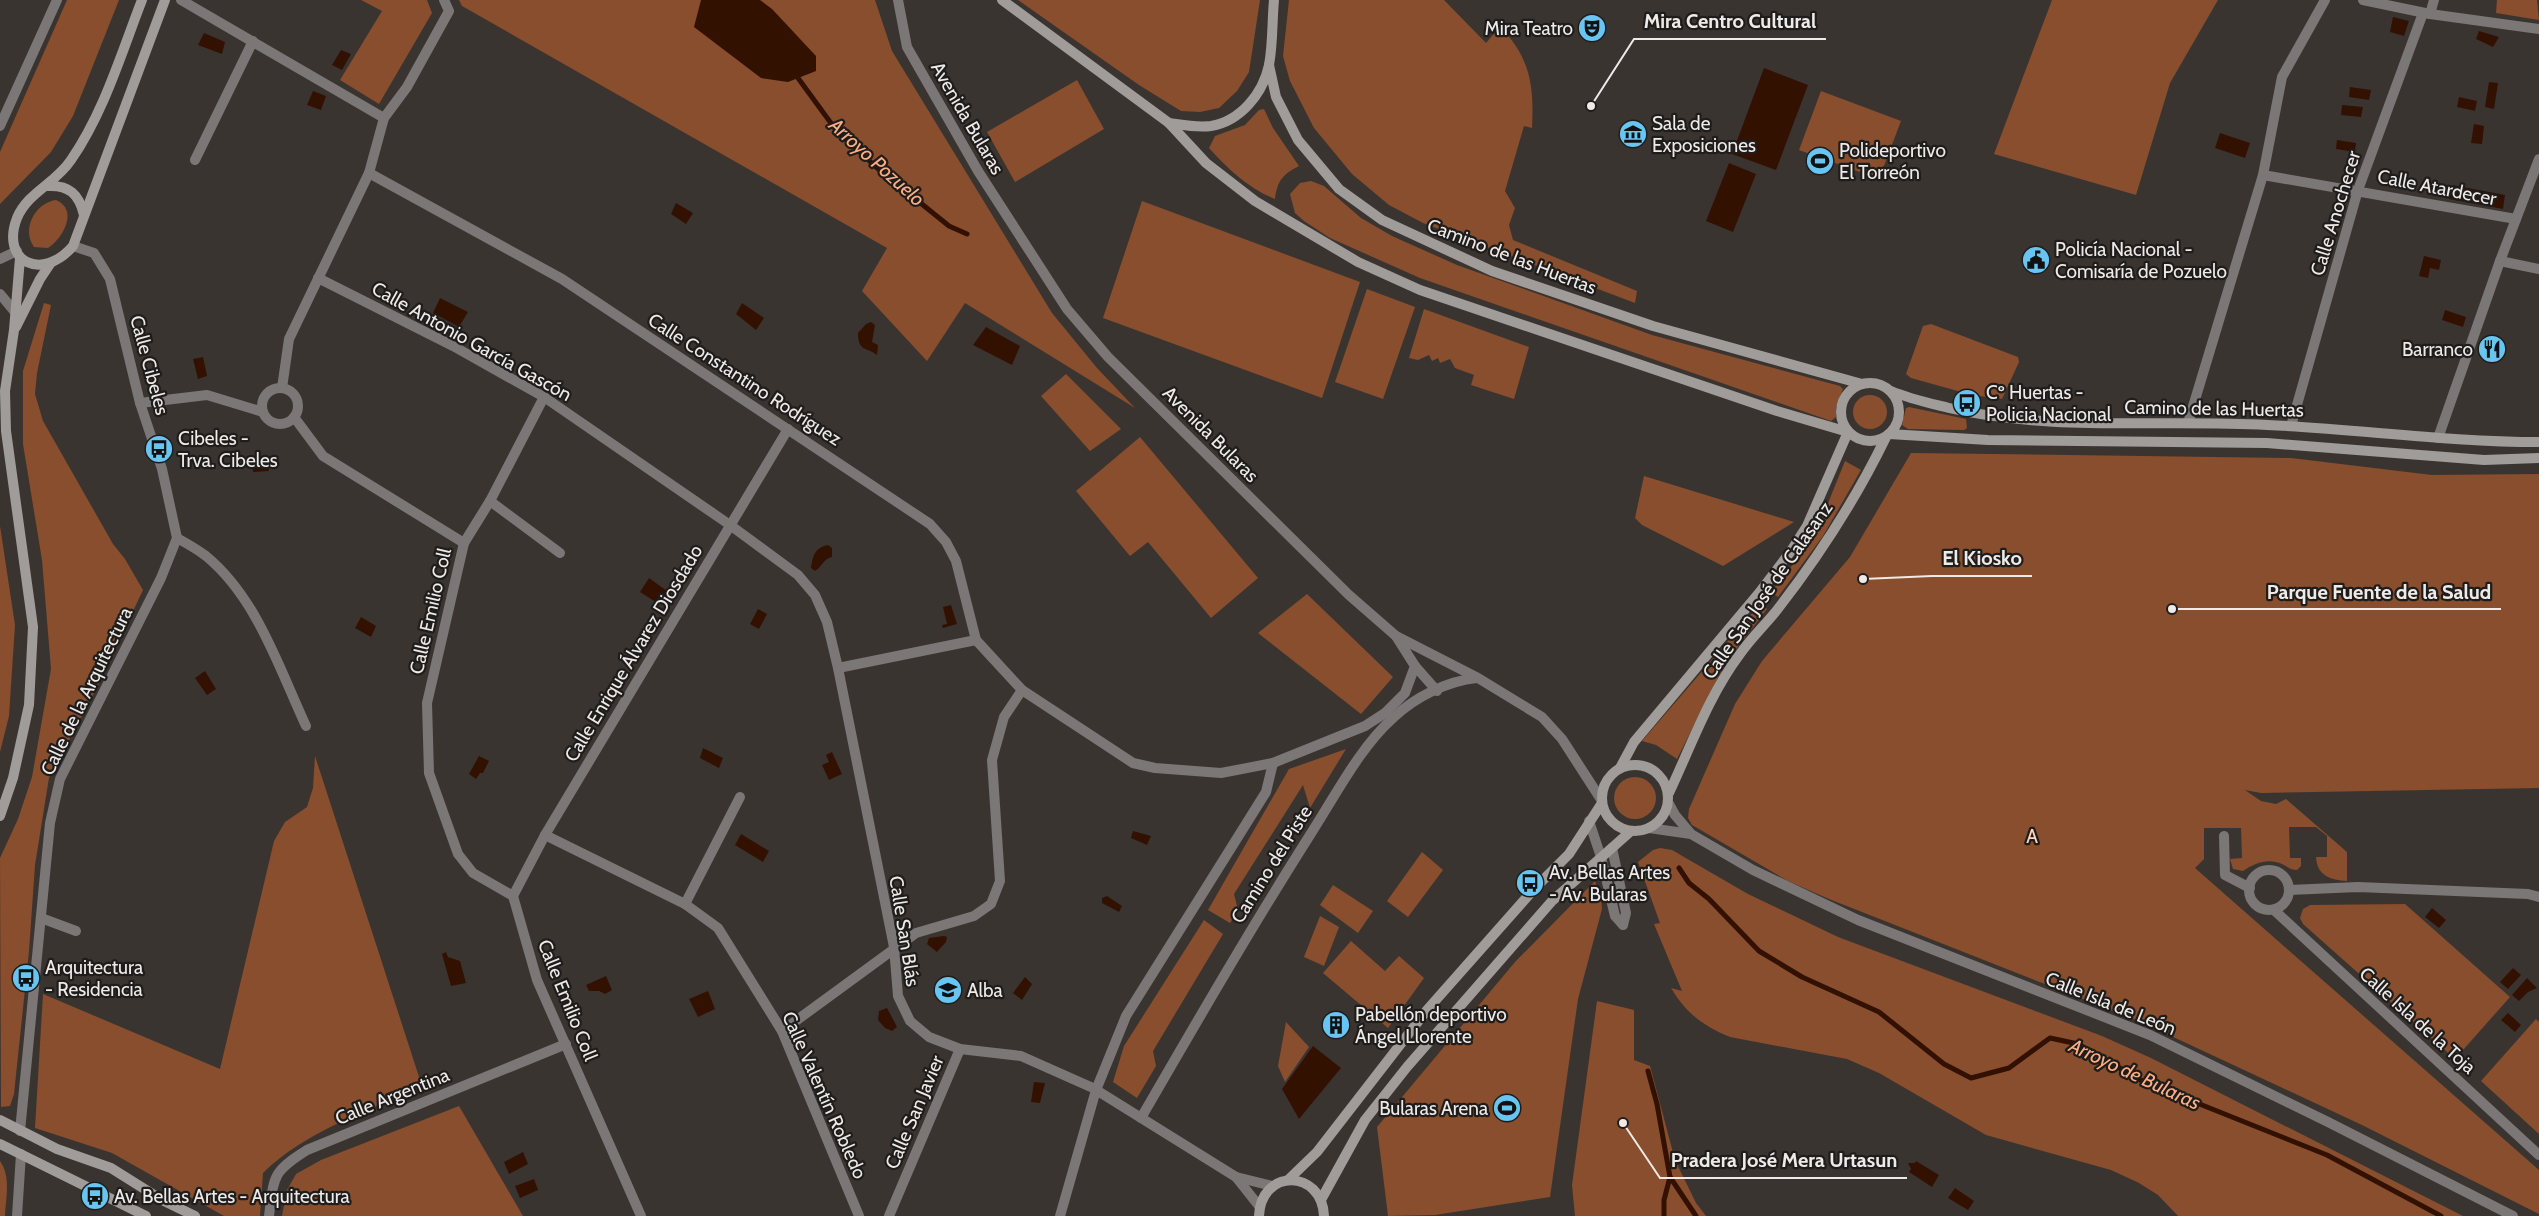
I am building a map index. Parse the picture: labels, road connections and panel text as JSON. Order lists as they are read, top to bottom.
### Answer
{
  "streets": {
    "main road": ["Camino de las Huertas", "Calle San José de Calasanz"],
    "street": [
      "Avenida Bularas",
      "Calle Atardecer",
      "Calle Anochecer",
      "Calle Antonio García Gascón",
      "Calle Cibeles",
      "Calle Constantino Rodríguez",
      "Calle Emilio Coll",
      "Calle Enrique Álvarez Diosdado",
      "Calle de la Arquitectura",
      "Camino del Piste",
      "Calle San Blás",
      "Calle Isla de León",
      "Calle Isla de la Toja",
      "Calle Valentín Robledo",
      "Calle Argentina",
      "Calle San Javier"
    ]
  },
  "crossings": [
    ["Avenida Bularas", "Calle San José de Calasanz"],
    ["Avenida Bularas", "Camino del Piste"],
    ["Avenida Bularas", "Calle Isla de León"],
    ["Calle Atardecer", "Calle Anochecer"],
    ["Calle Anochecer", "Camino de las Huertas"],
    ["Camino de las Huertas", "Calle San José de Calasanz"],
    ["Calle Antonio García Gascón", "Calle Emilio Coll"],
    ["Calle Antonio García Gascón", "Calle Enrique Álvarez Diosdado"],
    ["Calle Antonio García Gascón", "Calle San Blás"],
    ["Calle Cibeles", "Calle de la Arquitectura"],
    ["Calle Constantino Rodríguez", "Calle Enrique Álvarez Diosdado"],
    ["Calle San José de Calasanz", "Calle Isla de León"],
    ["Calle Emilio Coll", "Calle Enrique Álvarez Diosdado"],
    ["Calle Emilio Coll", "Calle Argentina"],
    ["Calle Enrique Álvarez Diosdado", "Calle San Blás"],
    ["Calle Enrique Álvarez Diosdado", "Calle Valentín Robledo"],
    ["Camino del Piste", "Calle San Blás"],
    ["Calle San Blás", "Calle San Javier"]
  ],
  "water": ["Arroyo Pozuelo", "Arroyo de Bularas"],
  "parks": ["A"],
  "places": {
    "theatre": ["Mira Teatro"],
    "other": [
      "Mira Centro Cultural",
      "El Kiosko",
      "Parque Fuente de la Salud",
      "Pradera José Mera Urtasun"
    ],
    "museum": ["Sala de Exposiciones"],
    "sports": ["Polideportivo El Torreón", "Bularas Arena"],
    "public building": ["Policía Nacional - Comisaría de Pozuelo"],
    "restaurant": ["Barranco"],
    "bus stop": [
      "Cº Huertas - Policia Nacional",
      "Cibeles - Trva. Cibeles",
      "Av. Bellas Artes - Av. Bularas",
      "Arquitectura - Residencia",
      "Av. Bellas Artes - Arquitectura"
    ],
    "school or university": ["Alba"],
    "building": ["Pabellón deportivo Ángel Llorente"]
  }
}
